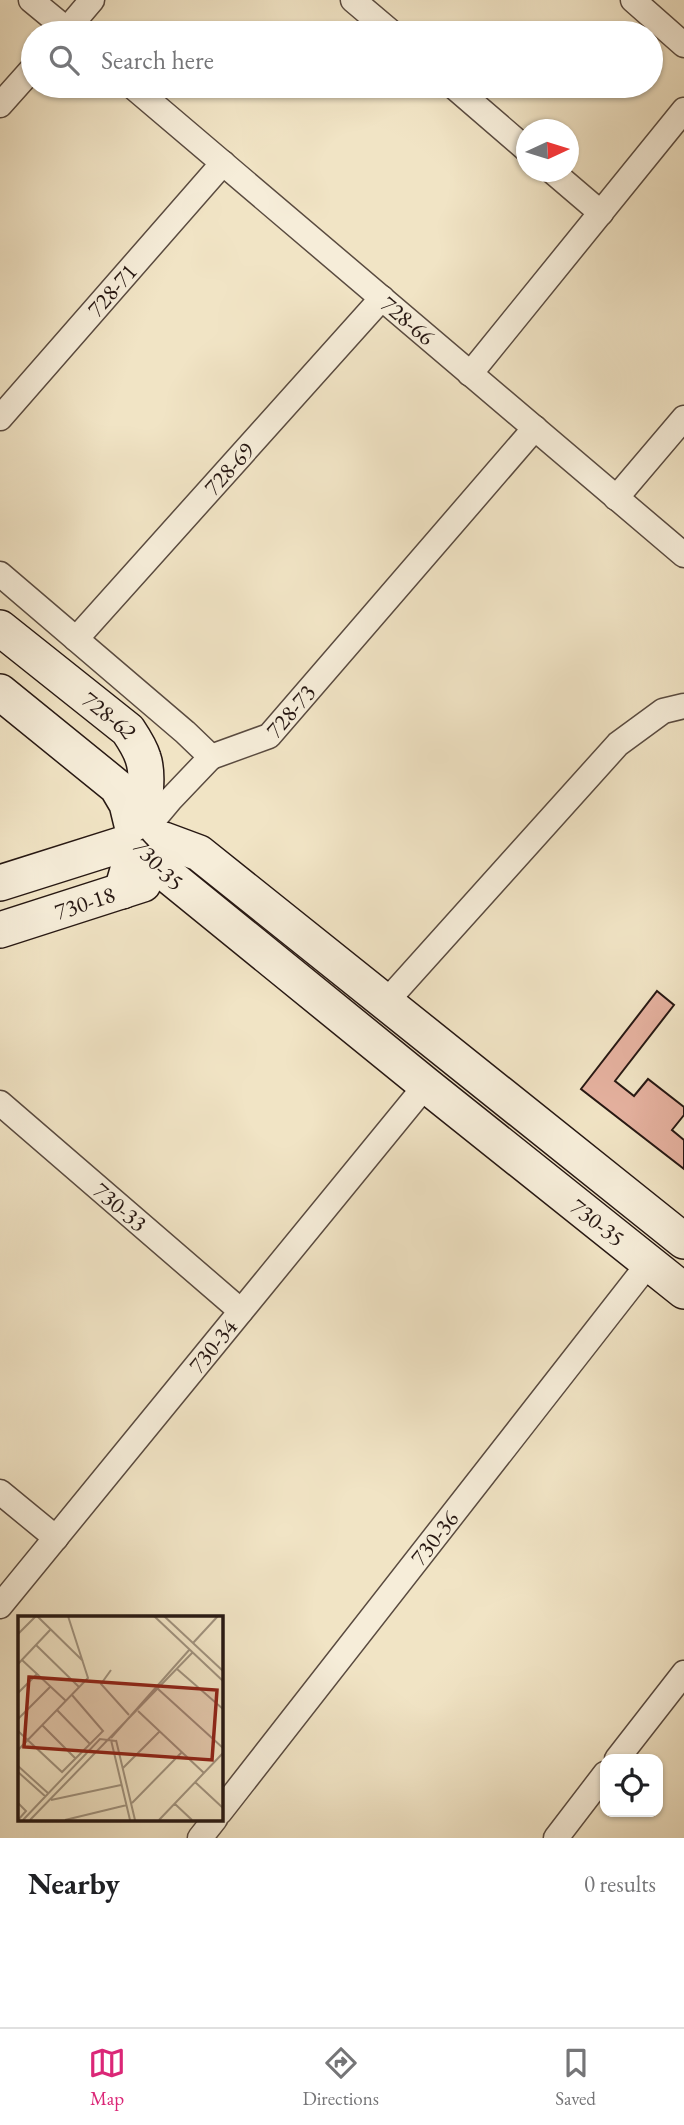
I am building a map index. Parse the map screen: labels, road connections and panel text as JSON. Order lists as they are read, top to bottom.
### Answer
{
  "streets": {
    "street": [
      "728-71",
      "728-66",
      "728-69",
      "728-73",
      "728-62",
      "730-35",
      "730-18",
      "730-33",
      "730-34",
      "730-36"
    ]
  },
  "crossings": [
    ["728-71", "728-66"],
    ["728-66", "728-69"],
    ["728-66", "728-73"],
    ["728-62", "730-35"],
    ["728-62", "730-18"],
    ["730-35", "730-18"],
    ["730-35", "730-34"],
    ["730-35", "730-36"],
    ["730-33", "730-34"]
  ],
  "north": "right",
  "page": {
    "search": "Search here",
    "heading": ["Nearby", "0 results"],
    "nav": ["Map", "Directions", "Saved"]
  }
}
